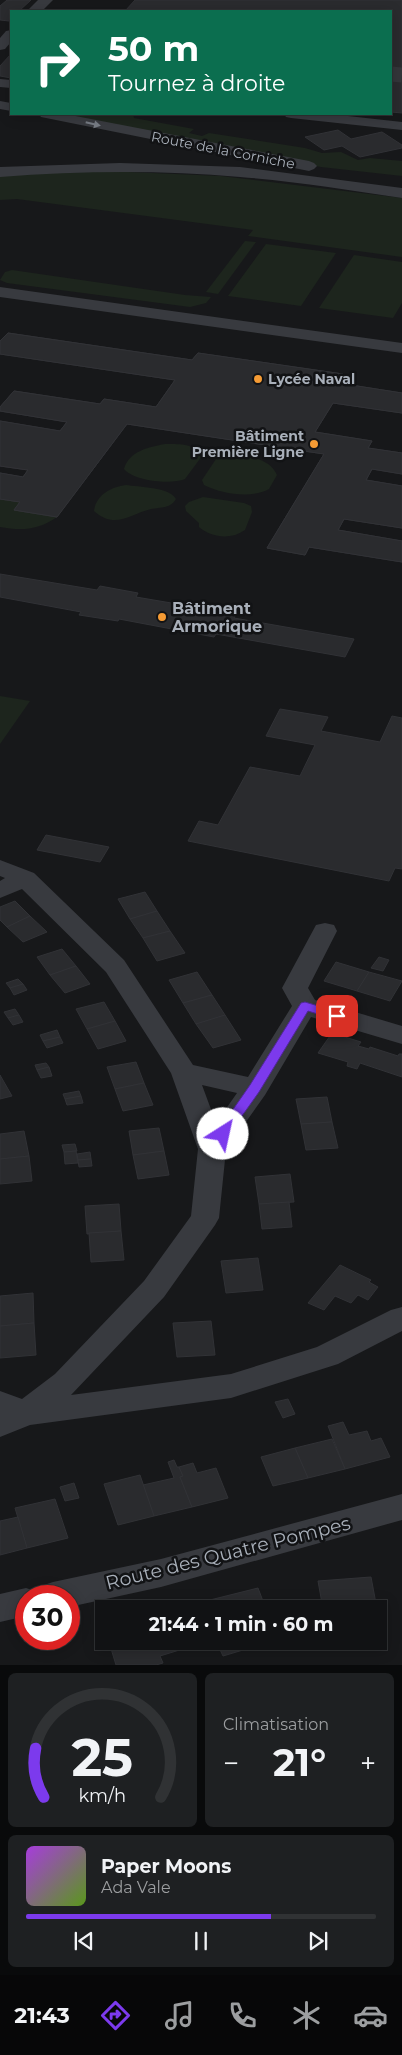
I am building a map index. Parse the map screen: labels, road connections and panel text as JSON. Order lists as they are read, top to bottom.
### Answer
{
  "streets": {
    "street": ["Route de la Corniche", "Route des Quatre Pompes"]
  },
  "places": ["Lycée Naval", "Bâtiment Première Ligne", "Bâtiment Armorique"],
  "page": {
    "turn": ["50 m", "Tournez à droite"],
    "limit": "30",
    "trip": "21:44 · 1 min · 60 m",
    "tile": "Climatisation",
    "heat": ["−", "21°", "+"],
    "song": ["Paper Moons", "Ada Vale"],
    "tabs": "21:43",
    "gauge": ["25", "km/h"]
  }
}
